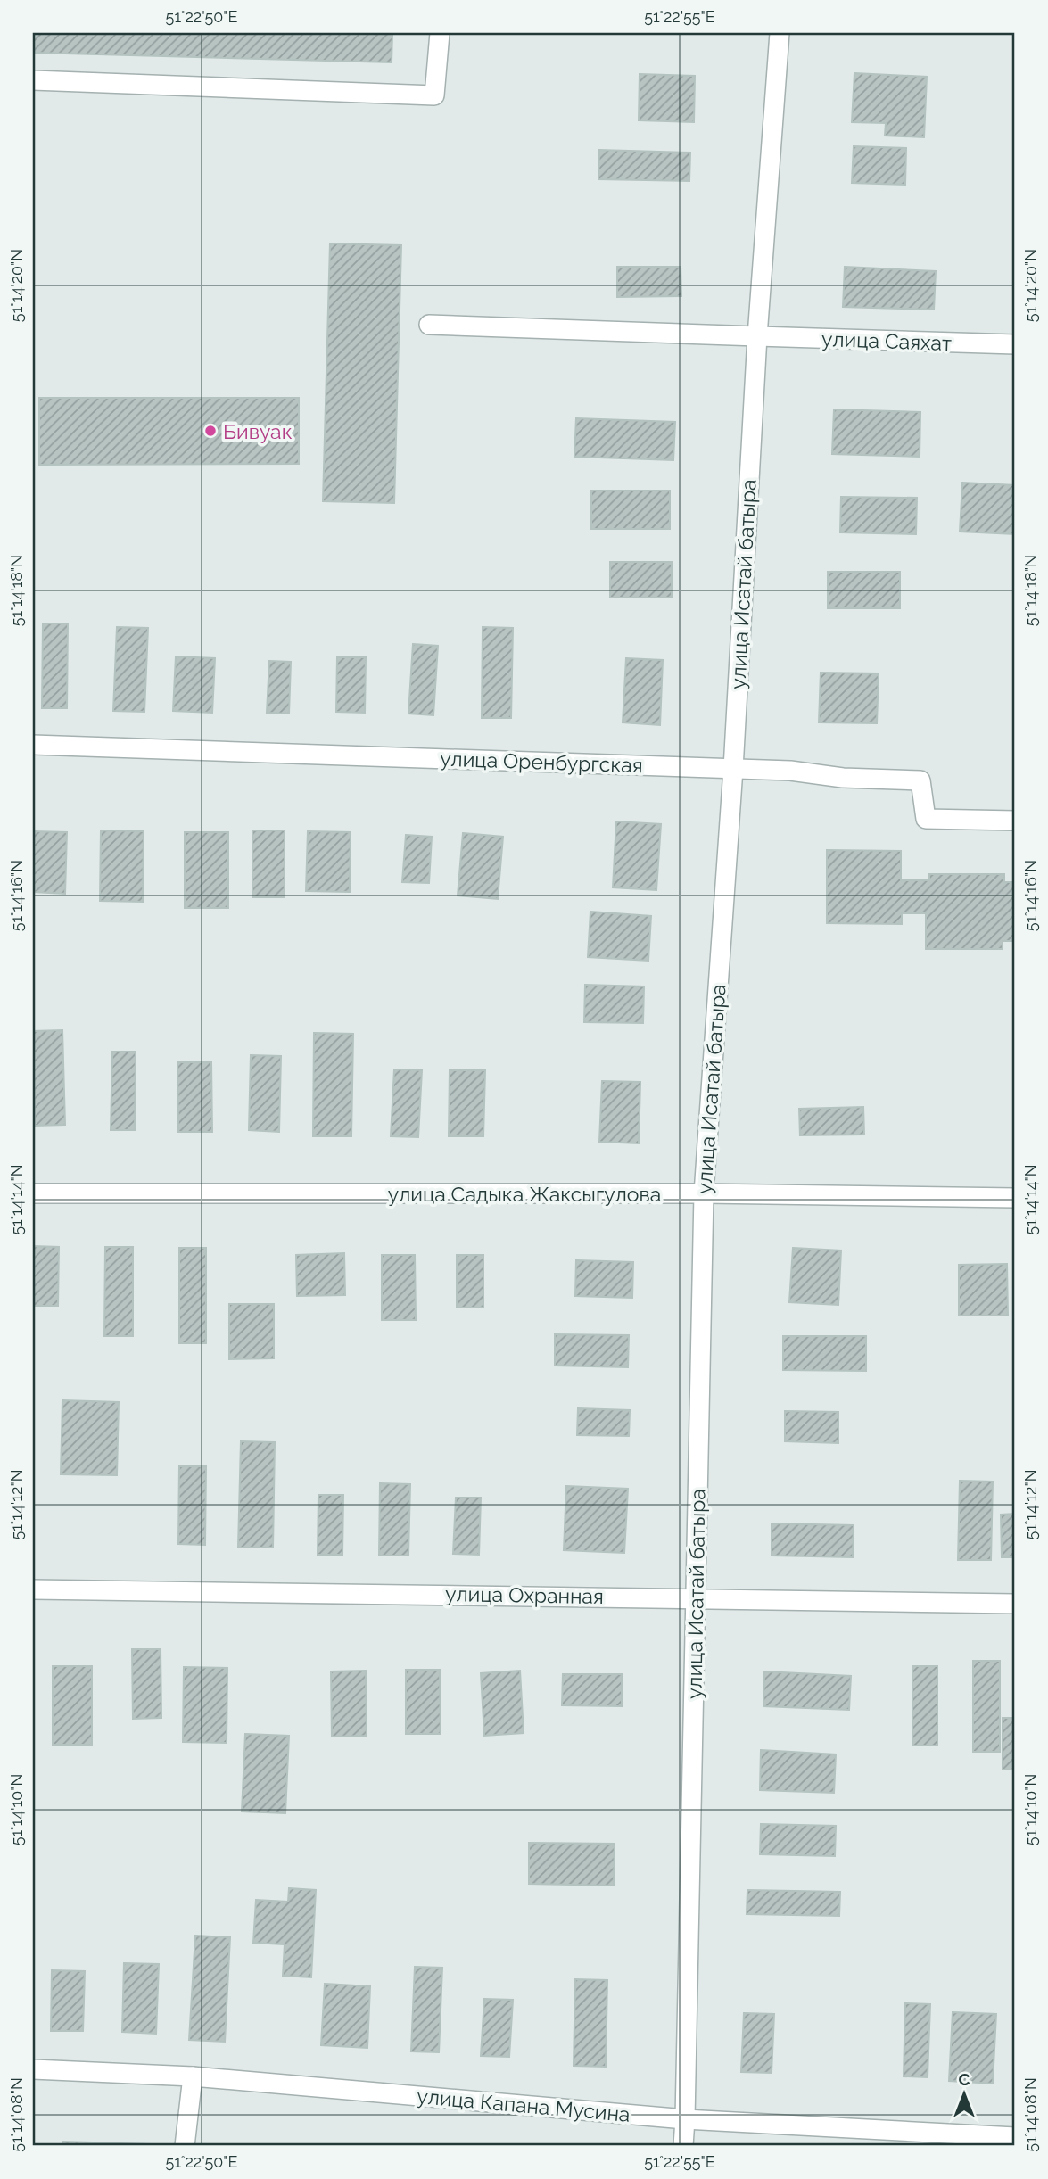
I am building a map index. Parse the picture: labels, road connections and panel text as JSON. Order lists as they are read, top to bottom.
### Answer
{
  "streets": {
    "street": [
      "улица Саяхат",
      "улица Исатай батыра",
      "улица Оренбургская",
      "улица Садыка Жаксыгулова",
      "улица Охранная",
      "улица Капана Мусина"
    ]
  },
  "crossings": [
    ["улица Саяхат", "улица Исатай батыра"],
    ["улица Исатай батыра", "улица Оренбургская"],
    ["улица Исатай батыра", "улица Садыка Жаксыгулова"],
    ["улица Исатай батыра", "улица Охранная"],
    ["улица Исатай батыра", "улица Капана Мусина"]
  ],
  "places": ["Бивуак"],
  "north": "top",
  "coordinates": [
    "51°22'50\"E",
    "51°22'55\"E",
    "51°14'20\"N",
    "51°14'18\"N",
    "51°14'16\"N",
    "51°14'14\"N",
    "51°14'12\"N",
    "51°14'10\"N",
    "51°14'08\"N"
  ]
}
